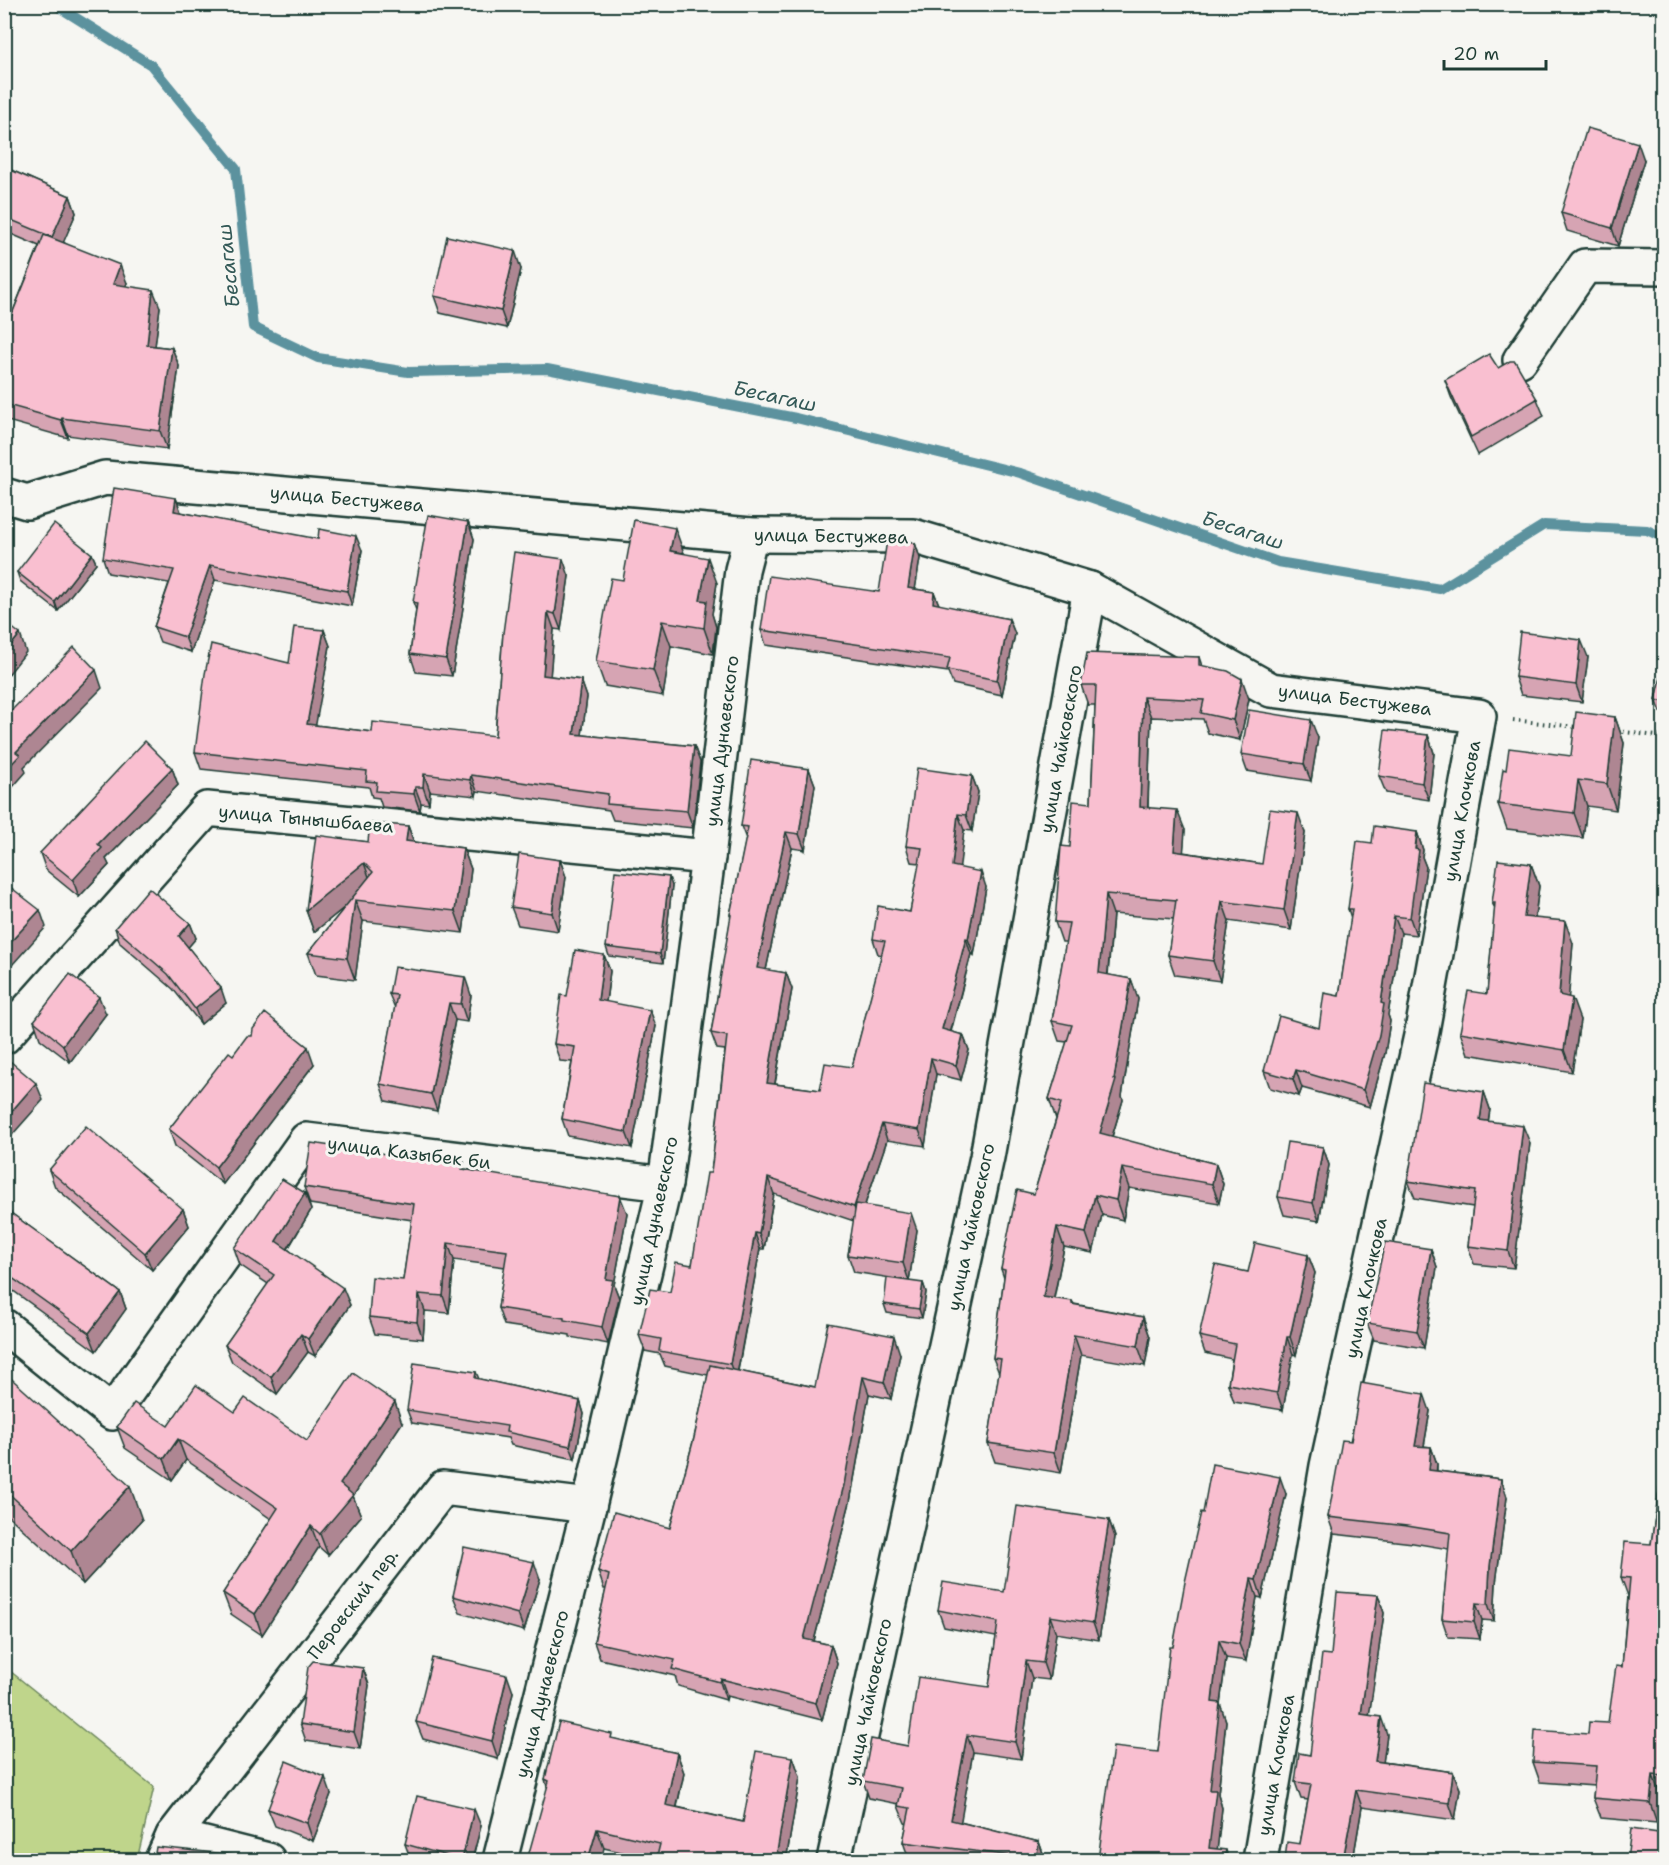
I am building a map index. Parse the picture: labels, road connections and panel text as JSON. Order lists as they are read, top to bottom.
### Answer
{
  "streets": {
    "street": [
      "улица Бестужева",
      "улица Дунаевского",
      "улица Чайковского",
      "улица Клочкова",
      "улица Тынышбаева",
      "улица Казыбек би",
      "Перовский пер."
    ]
  },
  "crossings": [
    ["улица Бестужева", "улица Дунаевского"],
    ["улица Бестужева", "улица Чайковского"],
    ["улица Бестужева", "улица Клочкова"],
    ["улица Дунаевского", "улица Тынышбаева"],
    ["улица Дунаевского", "улица Казыбек би"],
    ["улица Дунаевского", "Перовский пер."]
  ],
  "water": ["Бесагаш"],
  "scale_bar": "20 m"
}
